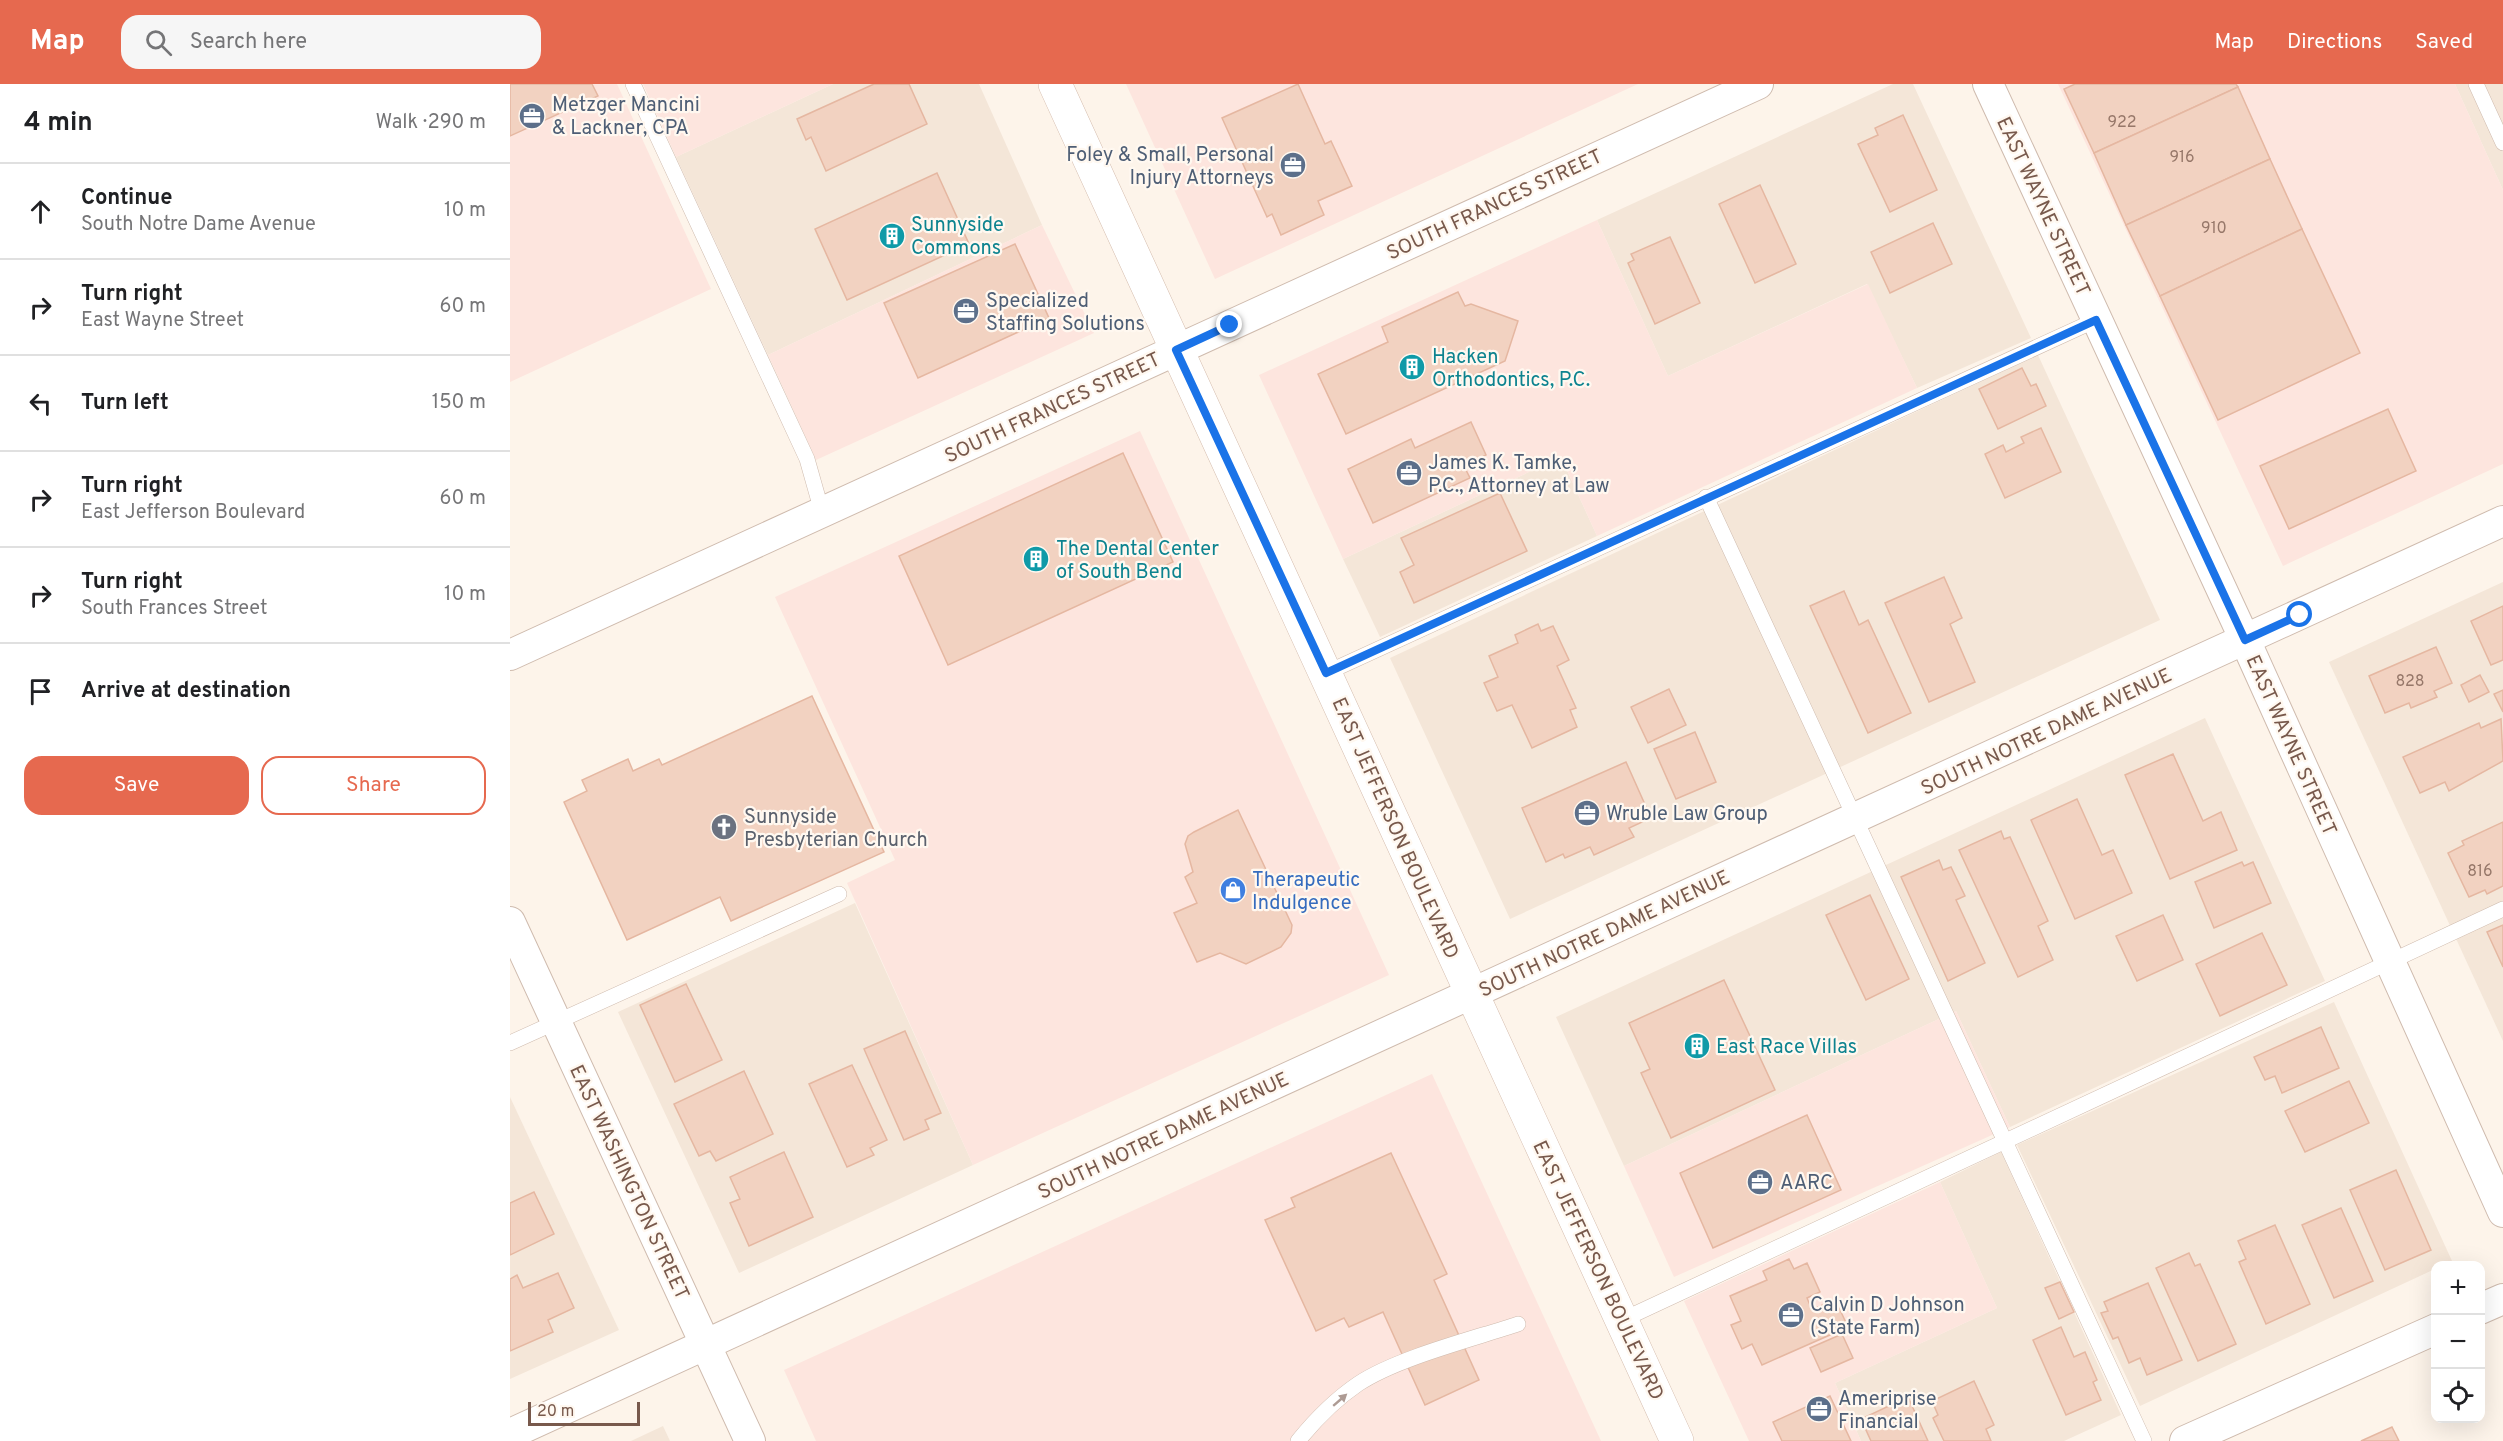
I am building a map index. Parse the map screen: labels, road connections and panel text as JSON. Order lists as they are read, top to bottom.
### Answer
{
  "streets": {
    "street": [
      "SOUTH FRANCES STREET",
      "EAST WAYNE STREET",
      "SOUTH NOTRE DAME AVENUE",
      "EAST JEFFERSON BOULEVARD",
      "EAST WASHINGTON STREET"
    ]
  },
  "crossings": [
    ["SOUTH FRANCES STREET", "EAST JEFFERSON BOULEVARD"],
    ["EAST WAYNE STREET", "SOUTH NOTRE DAME AVENUE"],
    ["SOUTH NOTRE DAME AVENUE", "EAST JEFFERSON BOULEVARD"],
    ["SOUTH NOTRE DAME AVENUE", "EAST WASHINGTON STREET"]
  ],
  "places": {
    "office": [
      "Metzger Mancini & Lackner, CPA",
      "Foley & Small, Personal Injury Attorneys",
      "Specialized Staffing Solutions",
      "James K. Tamke, P.C., Attorney at Law",
      "Wruble Law Group",
      "AARC",
      "Calvin D Johnson (State Farm)",
      "Ameriprise Financial"
    ],
    "building": [
      "Sunnyside Commons",
      "Hacken Orthodontics, P.C.",
      "The Dental Center of South Bend",
      "East Race Villas"
    ],
    "church": ["Sunnyside Presbyterian Church"],
    "shop": ["Therapeutic Indulgence"]
  },
  "house_numbers": [
    "922",
    "916",
    "910",
    "828",
    "816"
  ],
  "scale_bar": "20 m",
  "page": {
    "header": "Map",
    "search": "Search here",
    "nav": ["Map", "Directions", "Saved"],
    "heading": ["4 min", "Walk · 290 m"],
    "list": [
      ["Continue", "South Notre Dame Avenue", "10 m"],
      ["Turn right", "East Wayne Street", "60 m"],
      ["Turn left", "150 m"],
      ["Turn right", "East Jefferson Boulevard", "60 m"],
      ["Turn right", "South Frances Street", "10 m"],
      "Arrive at destination"
    ],
    "buttons": ["Save", "Share"],
    "map_buttons": ["+", "−"],
    "scale": "20 m"
  }
}
